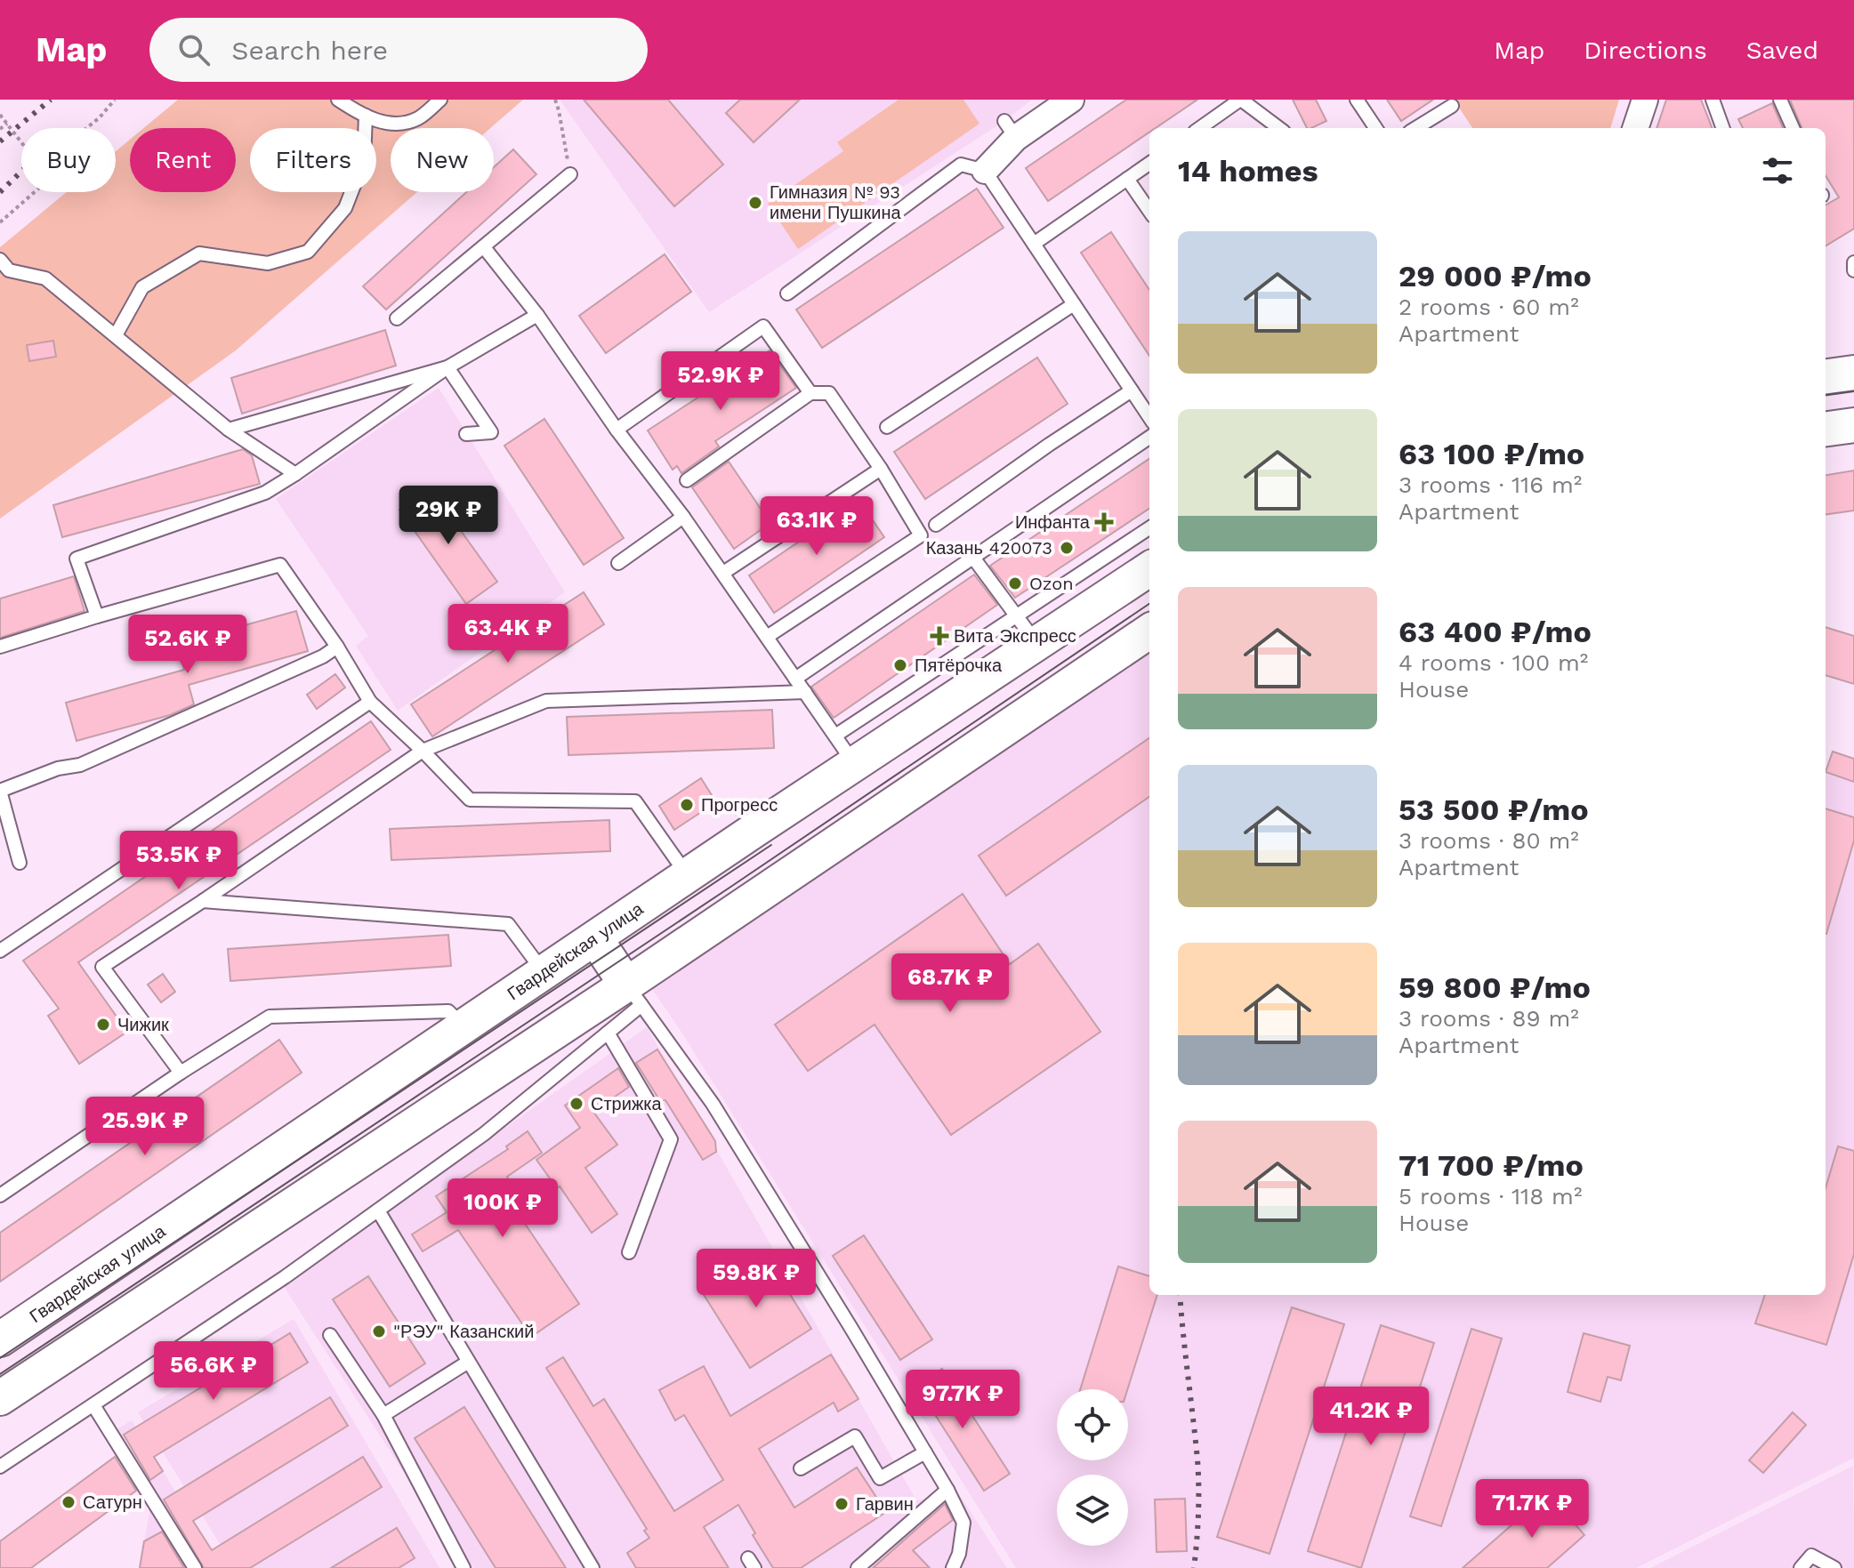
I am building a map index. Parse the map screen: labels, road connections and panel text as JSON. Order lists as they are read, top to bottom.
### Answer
{
  "streets": {
    "main road": ["Гвардейская улица"]
  },
  "places": {
    "other": [
      "Гимназия № 93 имени Пушкина",
      "Казань 420073",
      "Ozon",
      "Пятёрочка",
      "Прогресс",
      "Чижик",
      "Стрижка",
      "\"РЭУ\" Казанский",
      "Сатурн",
      "Гарвин"
    ],
    "health": ["Инфанта", "Вита Экспресс"]
  },
  "page": {
    "header": "Map",
    "search": "Search here",
    "nav": ["Map", "Directions", "Saved"],
    "chip": [
      "Buy",
      "Rent",
      "Filters",
      "New"
    ],
    "heading": "14 homes",
    "list": [
      {
        "name": "29 000 ₽/mo",
        "note": "2 rooms · 60 m² · Apartment"
      },
      {
        "name": "63 100 ₽/mo",
        "note": "3 rooms · 116 m² · Apartment"
      },
      {
        "name": "63 400 ₽/mo",
        "note": "4 rooms · 100 m² · House"
      },
      {
        "name": "53 500 ₽/mo",
        "note": "3 rooms · 80 m² · Apartment"
      },
      {
        "name": "59 800 ₽/mo",
        "note": "3 rooms · 89 m² · Apartment"
      },
      {
        "name": "71 700 ₽/mo",
        "note": "5 rooms · 118 m² · House"
      }
    ],
    "price": [
      "52.9K ₽",
      "29K ₽",
      "63.1K ₽",
      "63.4K ₽",
      "52.6K ₽",
      "53.5K ₽",
      "68.7K ₽",
      "25.9K ₽",
      "100K ₽",
      "59.8K ₽",
      "56.6K ₽",
      "97.7K ₽",
      "41.2K ₽",
      "71.7K ₽"
    ]
  }
}
